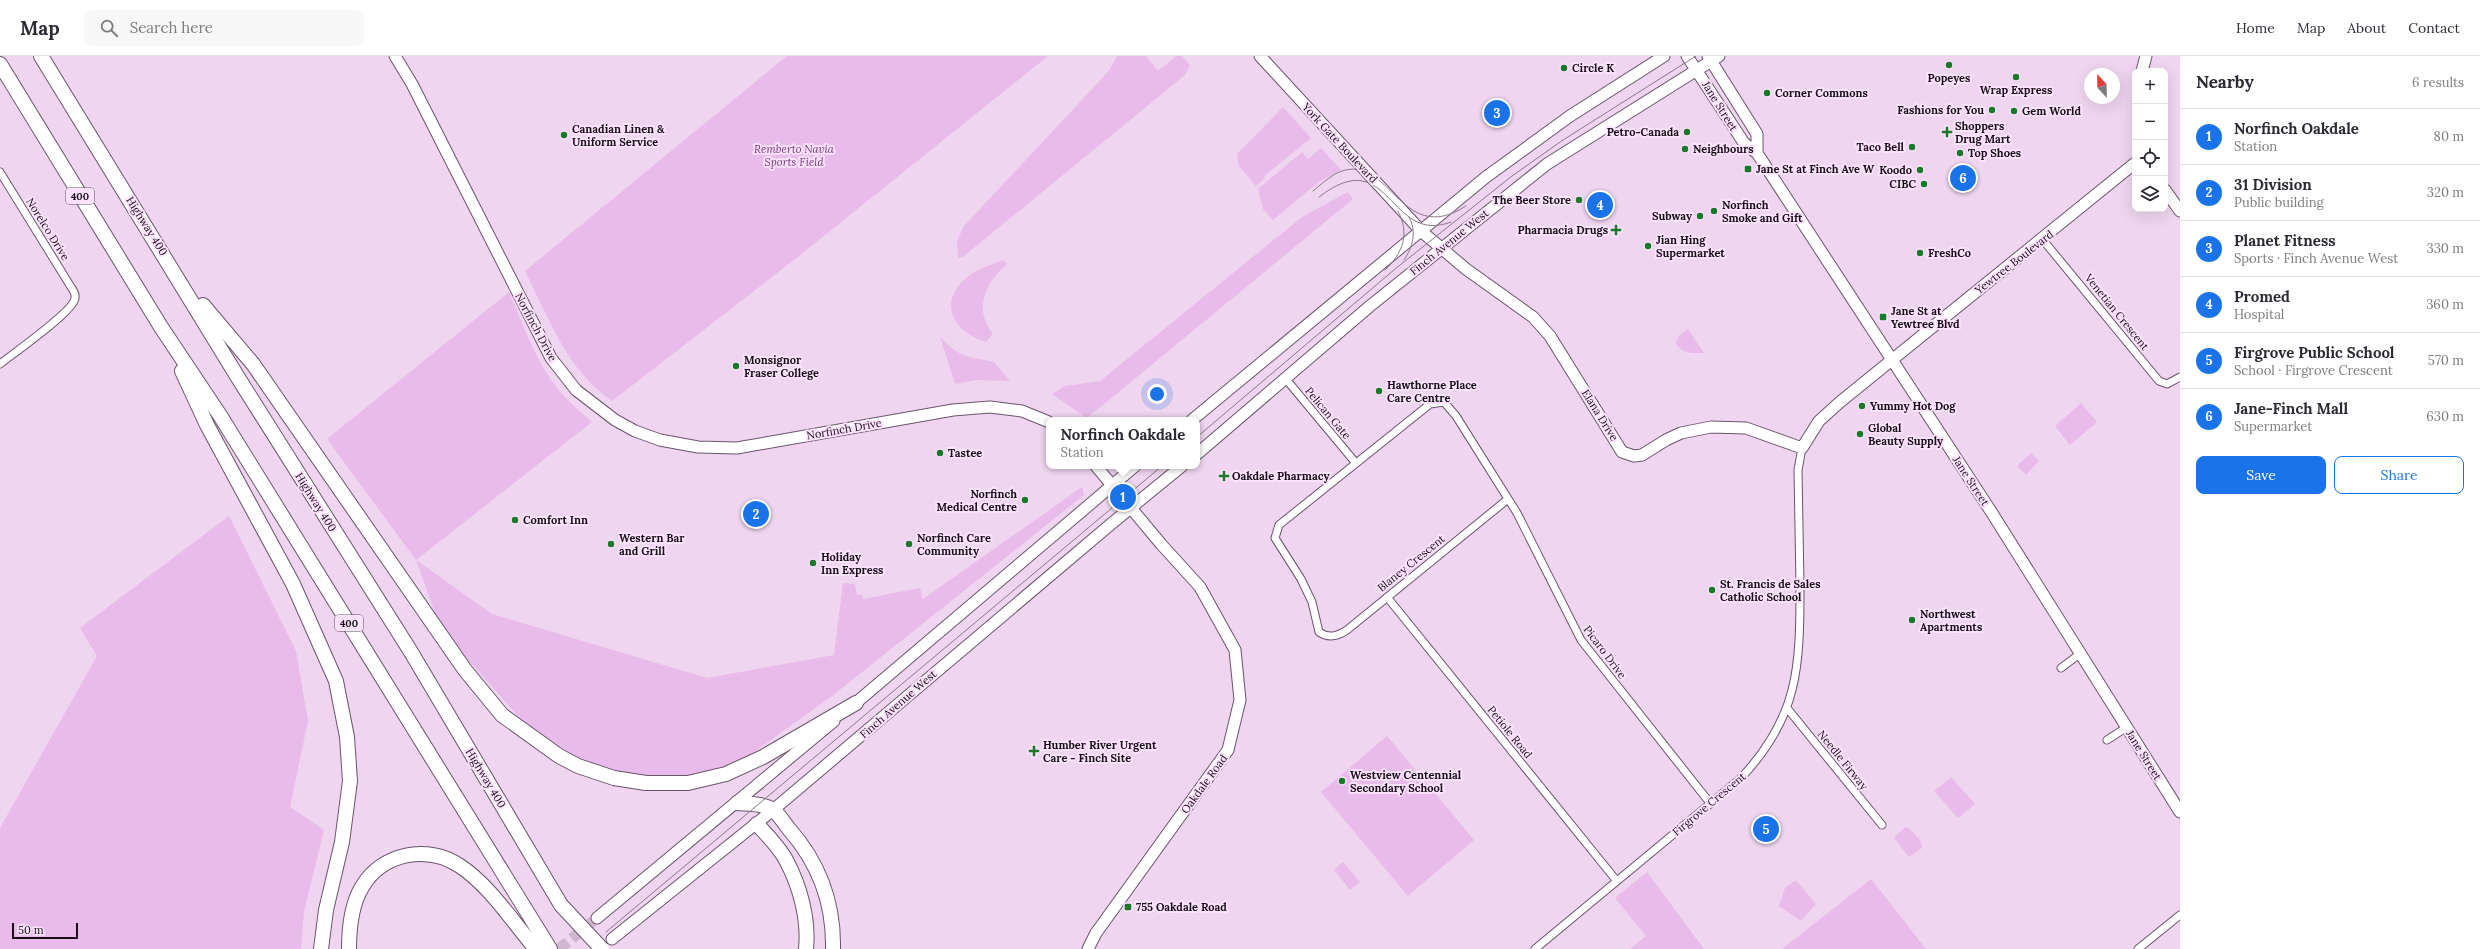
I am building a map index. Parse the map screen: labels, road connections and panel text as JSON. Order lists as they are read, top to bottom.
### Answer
{
  "streets": {
    "highway": ["400", "Highway 400"],
    "main road": [
      "Jane Street",
      "York Gate Boulevard",
      "Finch Avenue West",
      "Yewtree Boulevard",
      "Norfinch Drive",
      "Elana Drive",
      "Oakdale Road",
      "Firgrove Crescent"
    ],
    "street": [
      "Norelco Drive",
      "Venetian Crescent",
      "Pelican Gate",
      "Blaney Crescent",
      "Picaro Drive",
      "Petiole Road",
      "Needle Firway"
    ]
  },
  "crossings": [
    ["Jane Street", "Finch Avenue West"],
    ["Jane Street", "Yewtree Boulevard"],
    ["Jane Street", "Firgrove Crescent"],
    ["York Gate Boulevard", "Finch Avenue West"],
    ["York Gate Boulevard", "Elana Drive"],
    ["Finch Avenue West", "Pelican Gate"],
    ["Finch Avenue West", "Elana Drive"],
    ["Finch Avenue West", "Oakdale Road"],
    ["Yewtree Boulevard", "Venetian Crescent"],
    ["Yewtree Boulevard", "Firgrove Crescent"],
    ["Pelican Gate", "Blaney Crescent"],
    ["Elana Drive", "Firgrove Crescent"],
    ["Blaney Crescent", "Picaro Drive"],
    ["Blaney Crescent", "Petiole Road"],
    ["Picaro Drive", "Firgrove Crescent"],
    ["Petiole Road", "Firgrove Crescent"],
    ["Needle Firway", "Firgrove Crescent"]
  ],
  "parks": ["Remberto Navia Sports Field"],
  "places": {
    "other": [
      "Popeyes",
      "Circle K",
      "Wrap Express",
      "Corner Commons",
      "Fashions for You",
      "Gem World",
      "Petro-Canada",
      "Canadian Linen & Uniform Service",
      "Taco Bell",
      "Neighbours",
      "Top Shoes",
      "Koodo",
      "CIBC",
      "The Beer Store",
      "Norfinch Smoke and Gift",
      "Subway",
      "Jian Hing Supermarket",
      "FreshCo",
      "Monsignor Fraser College",
      "Hawthorne Place Care Centre",
      "Yummy Hot Dog",
      "Global Beauty Supply",
      "Tastee",
      "Norfinch Medical Centre",
      "Comfort Inn",
      "Western Bar and Grill",
      "Norfinch Care Community",
      "Holiday Inn Express",
      "St. Francis de Sales Catholic School",
      "Northwest Apartments",
      "Westview Centennial Secondary School"
    ],
    "health": [
      "Shoppers Drug Mart",
      "Pharmacia Drugs",
      "Oakdale Pharmacy",
      "Humber River Urgent Care - Finch Site"
    ],
    "transit": ["Jane St at Finch Ave W", "Jane St at Yewtree Blvd", "755 Oakdale Road"]
  },
  "scale_bar": "50 m",
  "north": "top",
  "page": {
    "header": "Map",
    "search": "Search here",
    "nav": [
      "Home",
      "Map",
      "About",
      "Contact"
    ],
    "heading": ["Nearby", "6 results"],
    "map_buttons": ["+", "−"],
    "pins": [
      "3",
      "6",
      "4",
      "1",
      "2",
      "5"
    ],
    "list": [
      {
        "mark": "1",
        "name": "Norfinch Oakdale",
        "note": "Station",
        "value": "80 m"
      },
      {
        "mark": "2",
        "name": "31 Division",
        "note": "Public building",
        "value": "320 m"
      },
      {
        "mark": "3",
        "name": "Planet Fitness",
        "note": "Sports · Finch Avenue West",
        "value": "330 m"
      },
      {
        "mark": "4",
        "name": "Promed",
        "note": "Hospital",
        "value": "360 m"
      },
      {
        "mark": "5",
        "name": "Firgrove Public School",
        "note": "School · Firgrove Crescent",
        "value": "570 m"
      },
      {
        "mark": "6",
        "name": "Jane-Finch Mall",
        "note": "Supermarket",
        "value": "630 m"
      }
    ],
    "popup": ["Norfinch Oakdale", "Station"],
    "buttons": ["Save", "Share"],
    "scale": "50 m"
  }
}
